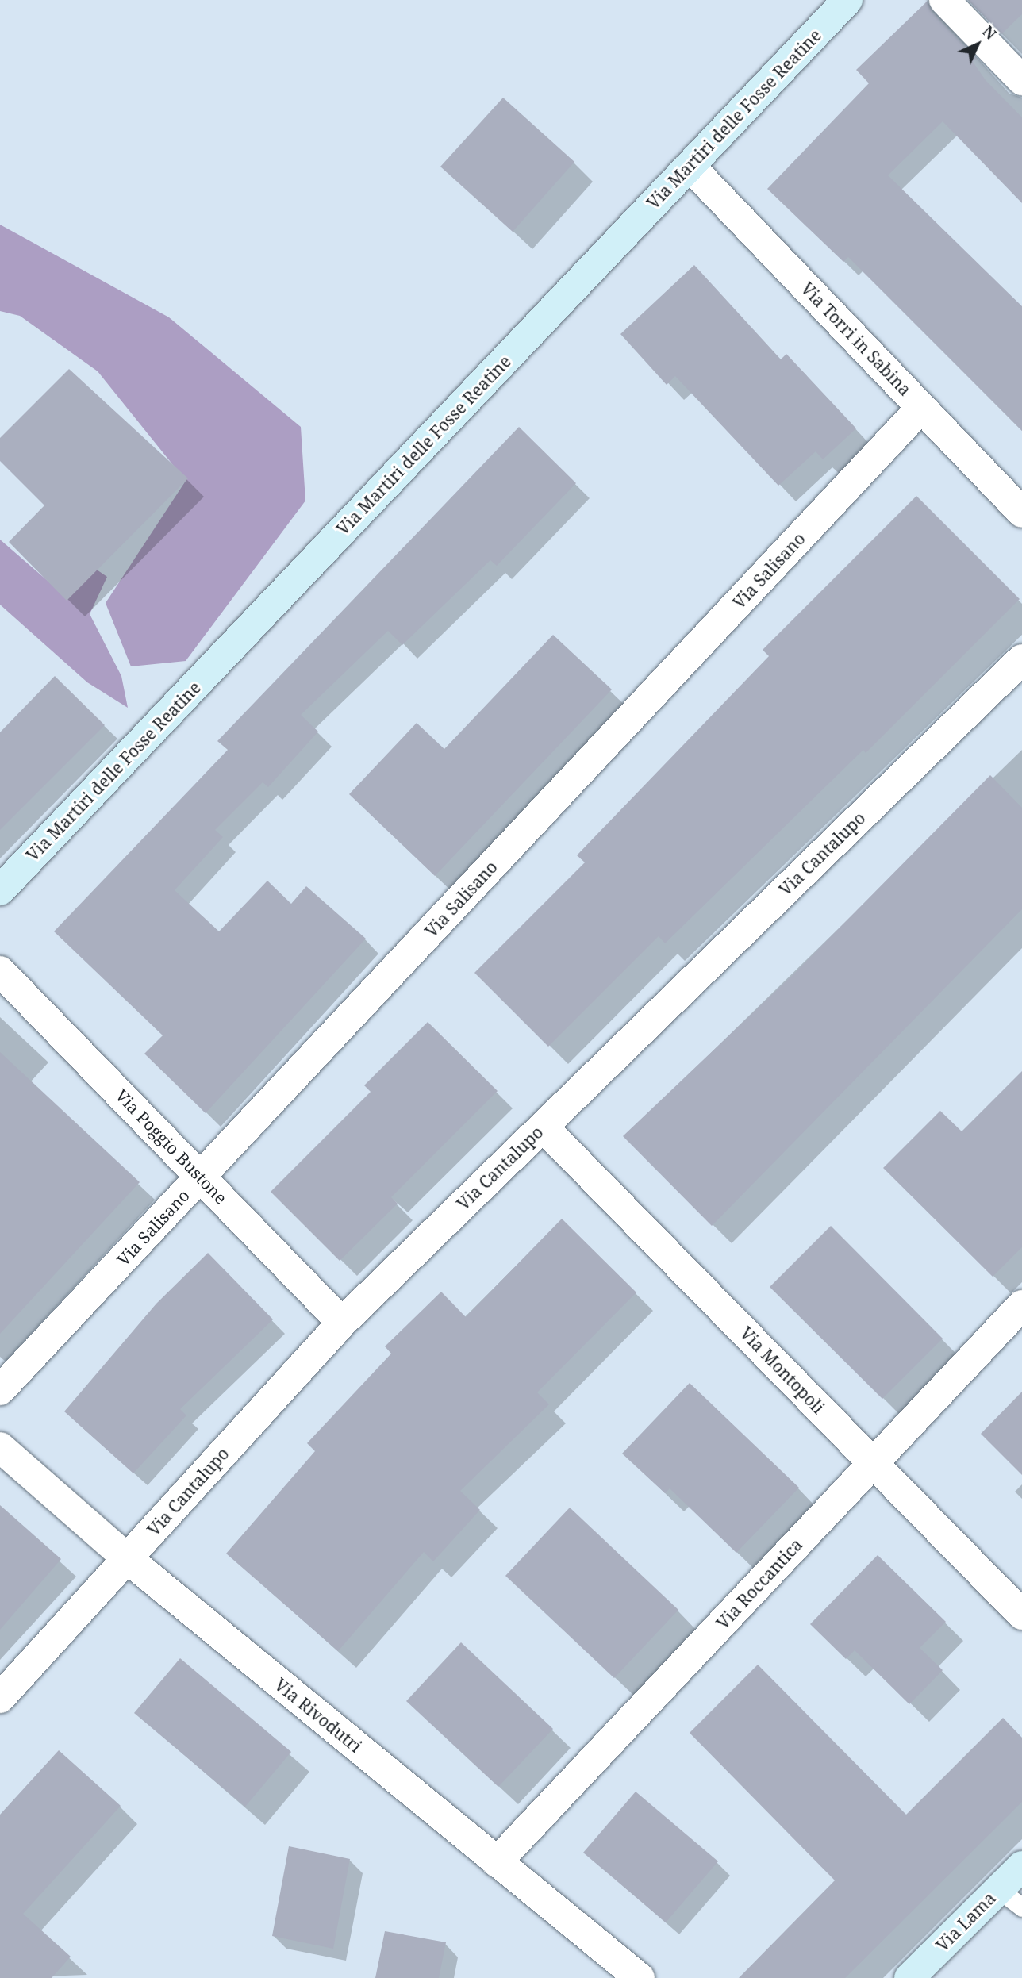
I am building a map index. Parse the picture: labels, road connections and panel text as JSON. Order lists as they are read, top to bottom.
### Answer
{
  "streets": {
    "main road": ["Via Martiri delle Fosse Reatine", "Via Lama"],
    "street": [
      "Via Torri in Sabina",
      "Via Salisano",
      "Via Cantalupo",
      "Via Poggio Bustone",
      "Via Montopoli",
      "Via Roccantica",
      "Via Rivodutri"
    ]
  },
  "crossings": [
    ["Via Martiri delle Fosse Reatine", "Via Torri in Sabina"],
    ["Via Torri in Sabina", "Via Salisano"],
    ["Via Salisano", "Via Poggio Bustone"],
    ["Via Cantalupo", "Via Poggio Bustone"],
    ["Via Cantalupo", "Via Montopoli"],
    ["Via Cantalupo", "Via Rivodutri"],
    ["Via Montopoli", "Via Roccantica"],
    ["Via Roccantica", "Via Rivodutri"]
  ],
  "north": "top right"
}
